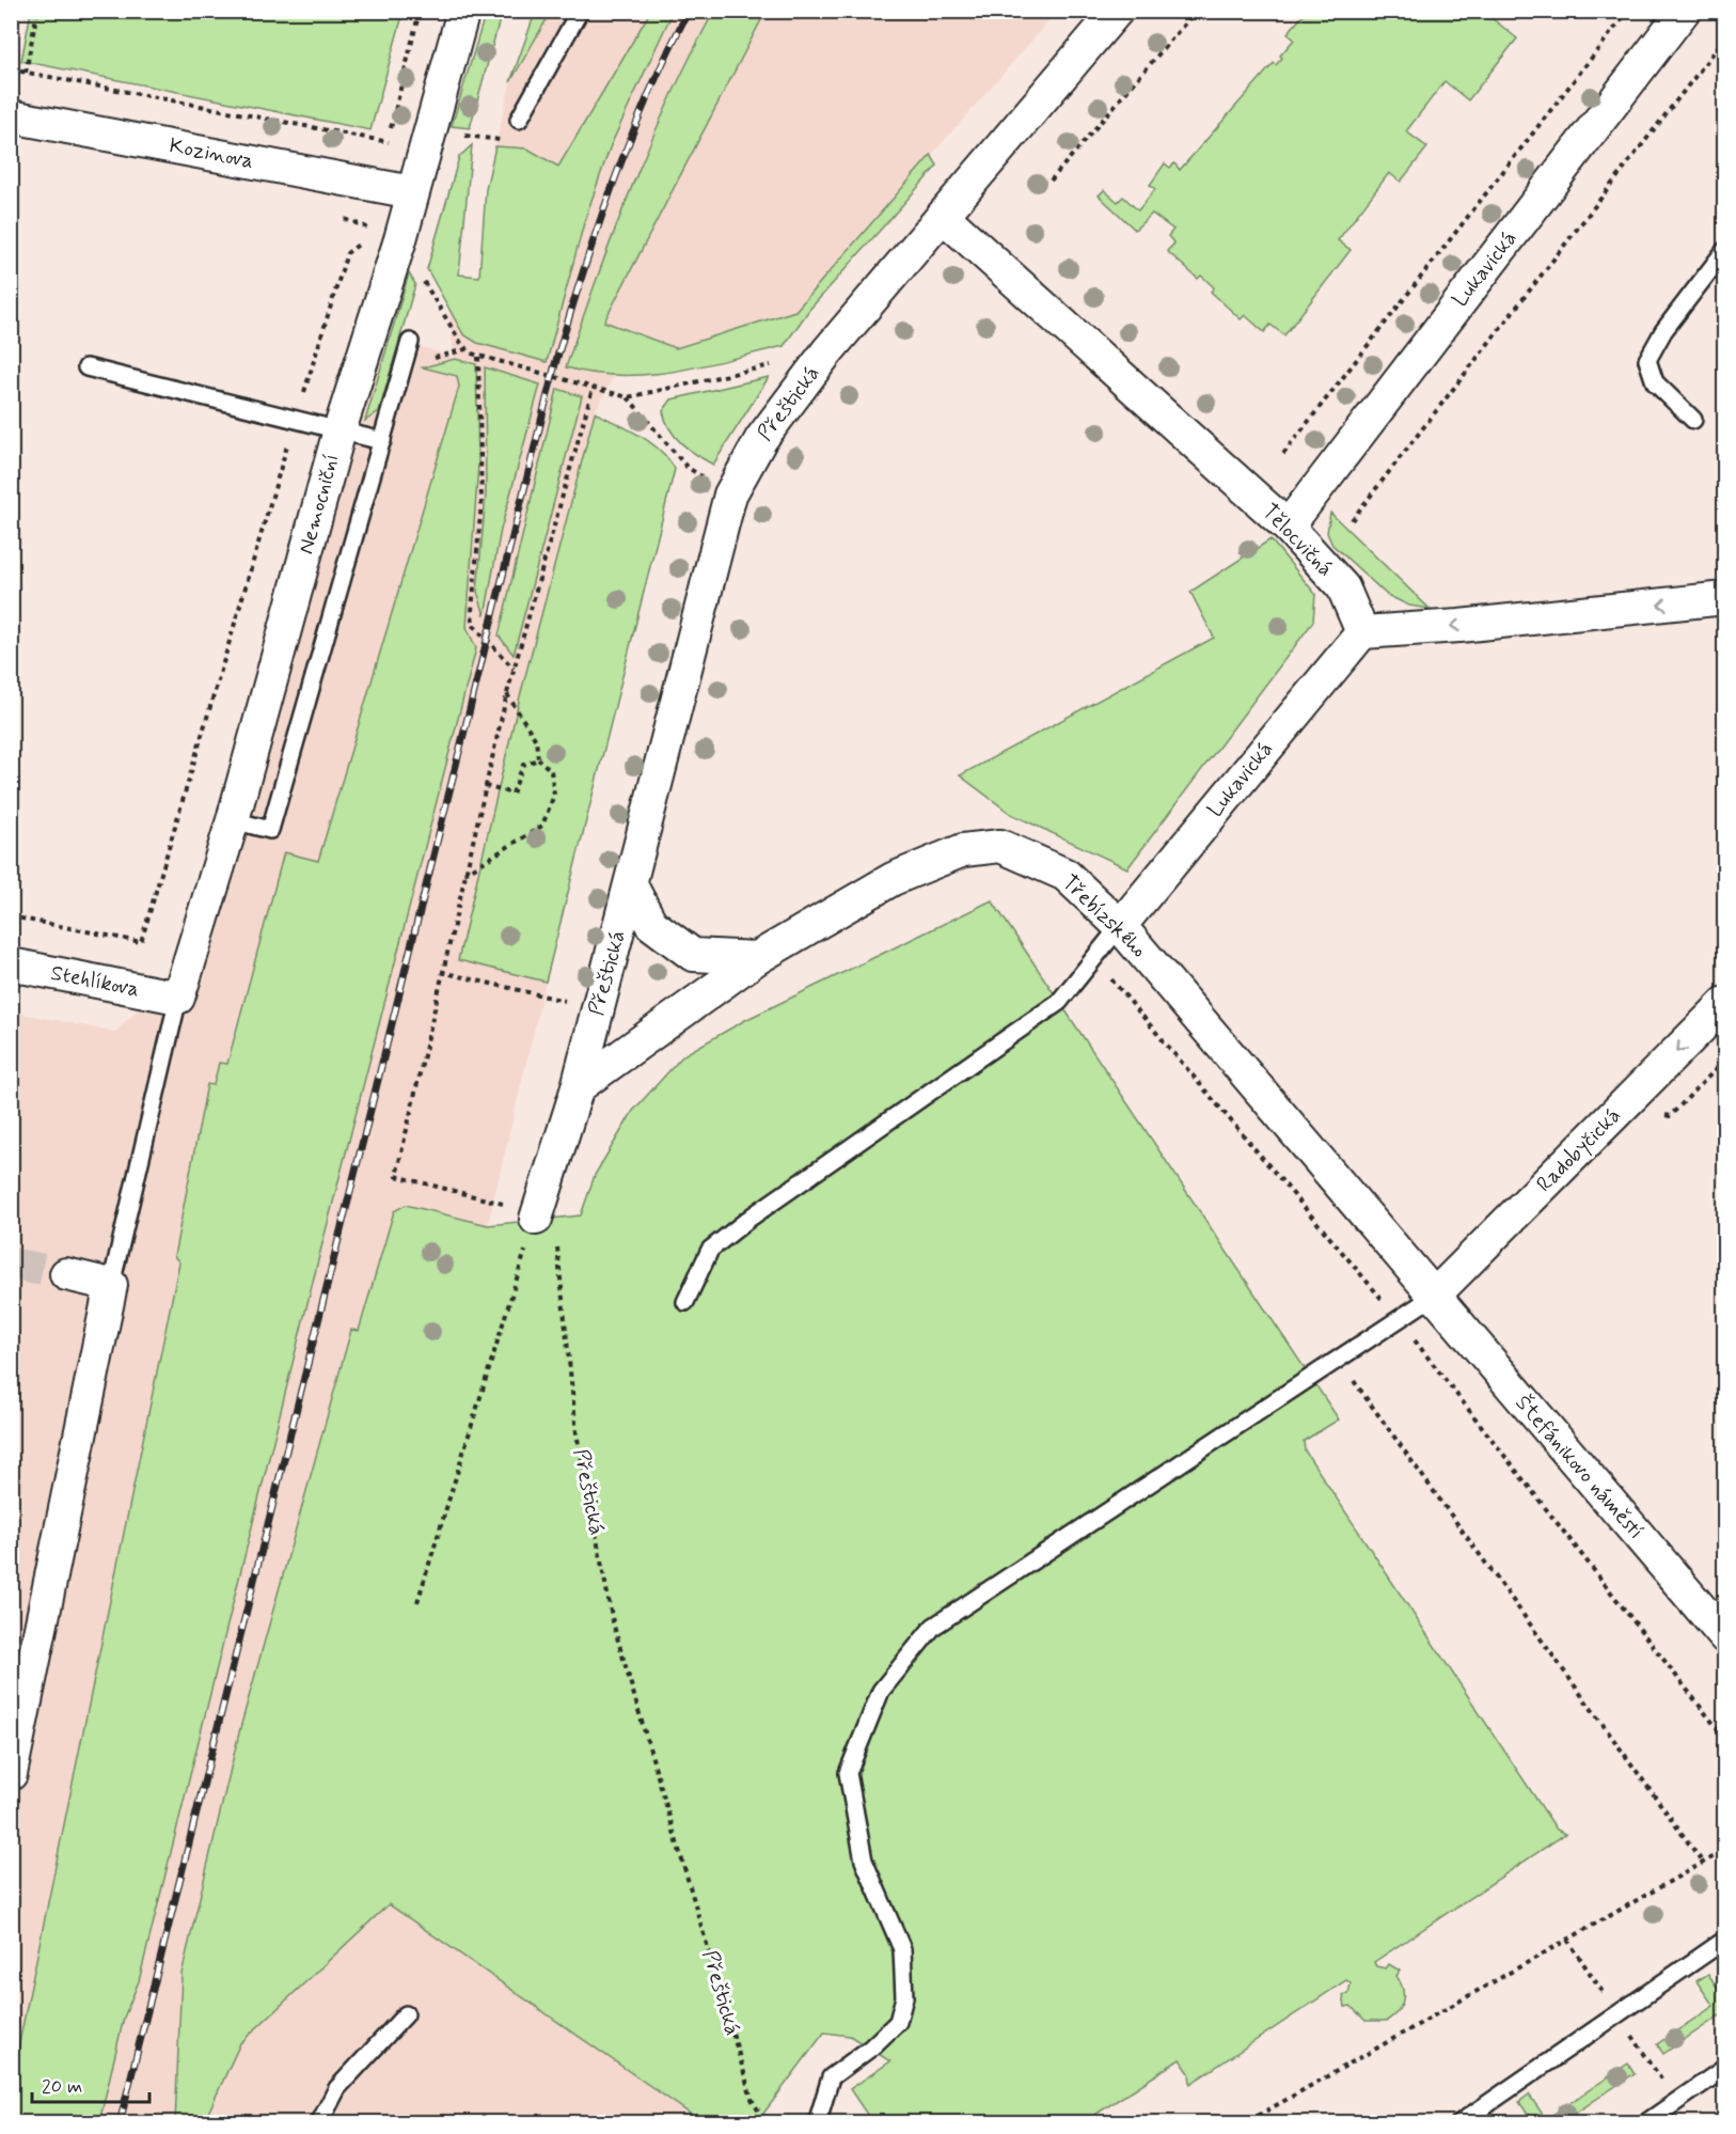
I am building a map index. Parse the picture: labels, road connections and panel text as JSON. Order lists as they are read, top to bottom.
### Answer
{
  "streets": {
    "street": [
      "Kozinova",
      "Lukavická",
      "Přeštická",
      "Nemocniční",
      "Tělocvičná",
      "Třebízského",
      "Stehlíkova",
      "Radobyčická",
      "Štefánikovo náměstí"
    ]
  },
  "crossings": [
    ["Kozinova", "Nemocniční"],
    ["Lukavická", "Tělocvičná"],
    ["Lukavická", "Třebízského"],
    ["Přeštická", "Tělocvičná"],
    ["Přeštická", "Třebízského"],
    ["Nemocniční", "Stehlíkova"],
    ["Třebízského", "Radobyčická"],
    ["Třebízského", "Štefánikovo náměstí"],
    ["Radobyčická", "Štefánikovo náměstí"]
  ],
  "one_way": ["Radobyčická"],
  "scale_bar": "20 m"
}
